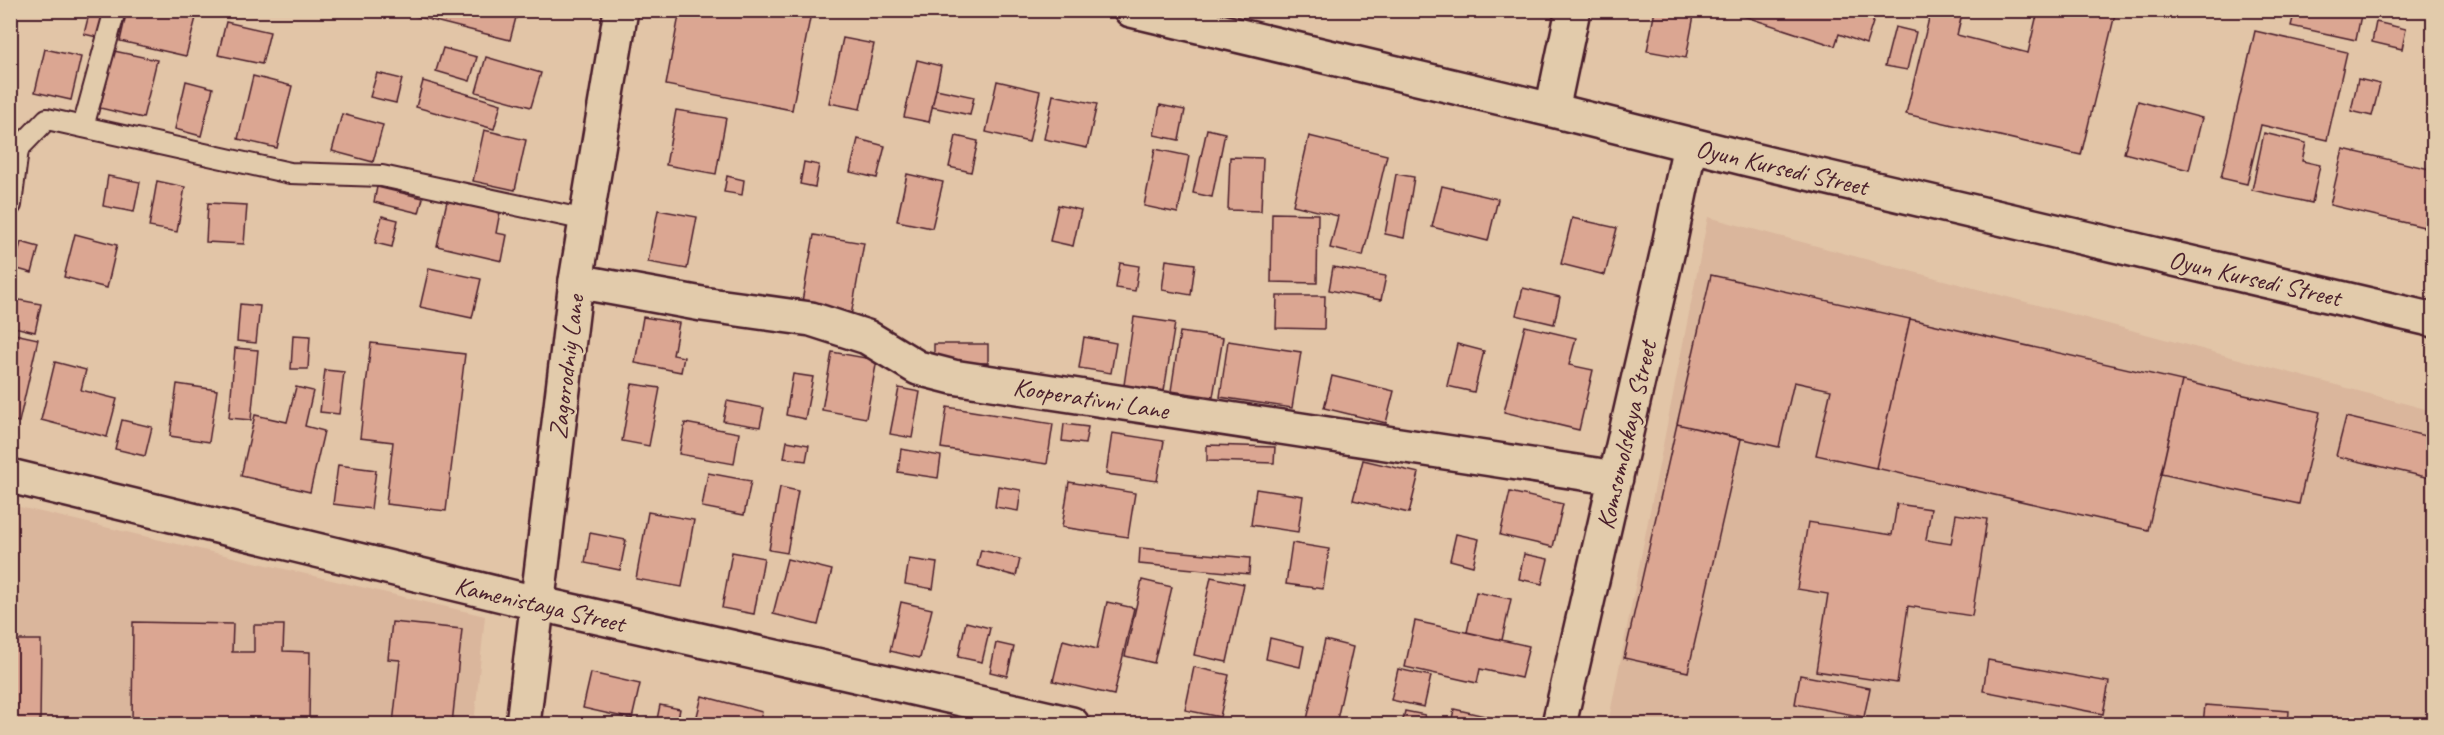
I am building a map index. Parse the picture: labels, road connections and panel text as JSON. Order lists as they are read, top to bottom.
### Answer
{
  "streets": {
    "street": [
      "Oyun Kursedi Street",
      "Zagorodniy Lane",
      "Kooperativni Lane",
      "Komsomolskaya Street",
      "Kamenistaya Street"
    ]
  },
  "crossings": [
    ["Oyun Kursedi Street", "Komsomolskaya Street"],
    ["Zagorodniy Lane", "Kooperativni Lane"],
    ["Zagorodniy Lane", "Kamenistaya Street"],
    ["Kooperativni Lane", "Komsomolskaya Street"]
  ]
}
